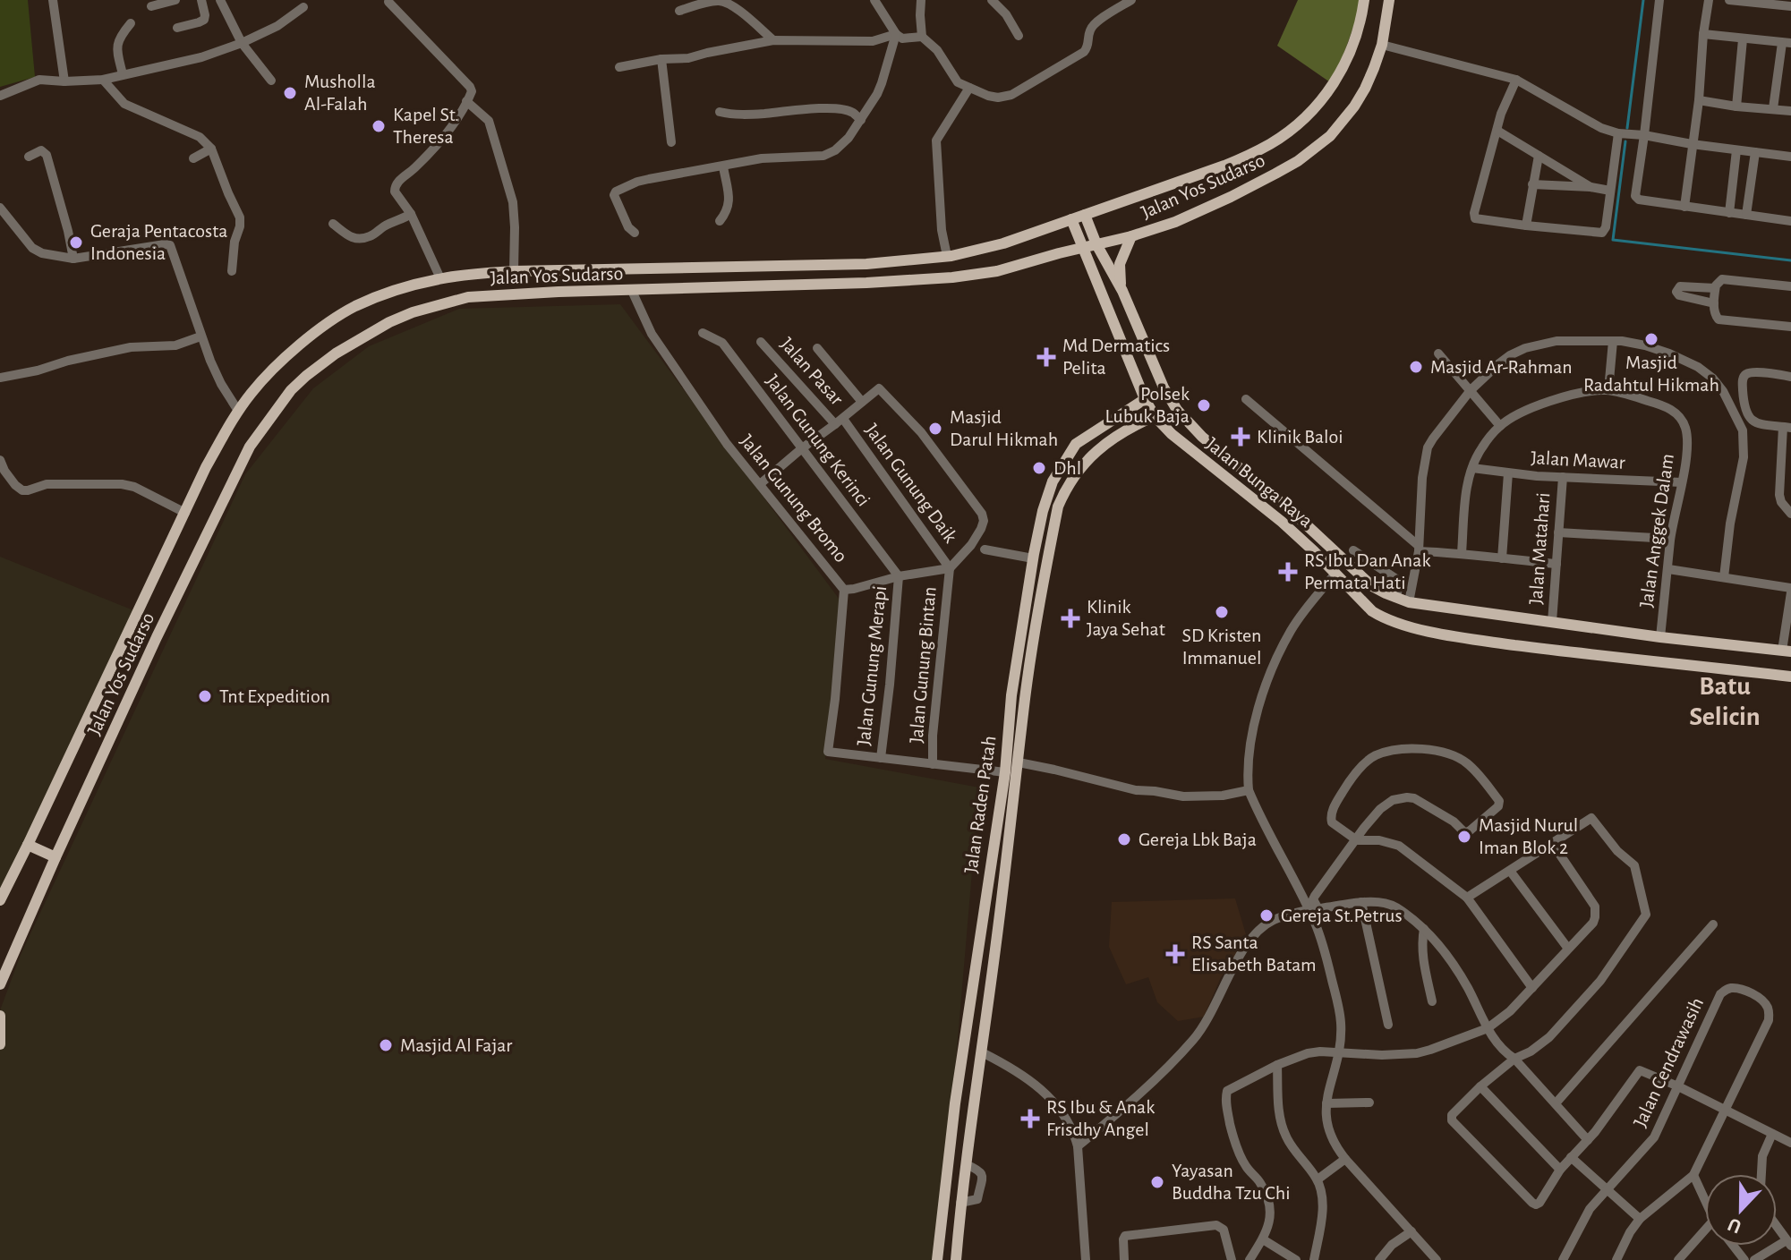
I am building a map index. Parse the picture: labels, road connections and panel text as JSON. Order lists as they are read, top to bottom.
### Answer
{
  "streets": {
    "main road": ["Jalan Yos Sudarso", "Jalan Bunga Raya", "Jalan Raden Patah"],
    "street": [
      "Jalan Pasar",
      "Jalan Gunung Kerinci",
      "Jalan Mawar",
      "Jalan Gunung Daik",
      "Jalan Gunung Bromo",
      "Jalan Anggek Dalam",
      "Jalan Matahari",
      "Jalan Gunung Bintan",
      "Jalan Gunung Merapi",
      "Jalan Cendrawasih"
    ]
  },
  "crossings": [
    ["Jalan Yos Sudarso", "Jalan Bunga Raya"],
    ["Jalan Yos Sudarso", "Jalan Gunung Bromo"],
    ["Jalan Pasar", "Jalan Gunung Daik"],
    ["Jalan Gunung Kerinci", "Jalan Gunung Merapi"],
    ["Jalan Mawar", "Jalan Anggek Dalam"],
    ["Jalan Mawar", "Jalan Matahari"],
    ["Jalan Bunga Raya", "Jalan Anggek Dalam"],
    ["Jalan Bunga Raya", "Jalan Matahari"],
    ["Jalan Bunga Raya", "Jalan Raden Patah"],
    ["Jalan Gunung Daik", "Jalan Gunung Bintan"],
    ["Jalan Gunung Bromo", "Jalan Gunung Merapi"]
  ],
  "districts": ["Batu Selicin"],
  "places": {
    "other": [
      "Musholla Al-Falah",
      "Kapel St. Theresa",
      "Geraja Pentacosta Indonesia",
      "Masjid Radahtul Hikmah",
      "Masjid Ar-Rahman",
      "Polsek Lubuk Baja",
      "Masjid Darul Hikmah",
      "Dhl",
      "SD Kristen Immanuel",
      "Tnt Expedition",
      "Masjid Nurul Iman Blok 2",
      "Gereja Lbk Baja",
      "Gereja St.Petrus",
      "Masjid Al Fajar",
      "Yayasan Buddha Tzu Chi"
    ],
    "health": [
      "Md Dermatics Pelita",
      "Klinik Baloi",
      "RS Ibu Dan Anak Permata Hati",
      "Klinik Jaya Sehat",
      "RS Santa Elisabeth Batam",
      "RS Ibu & Anak Frisdhy Angel"
    ]
  },
  "north": "bottom"
}
